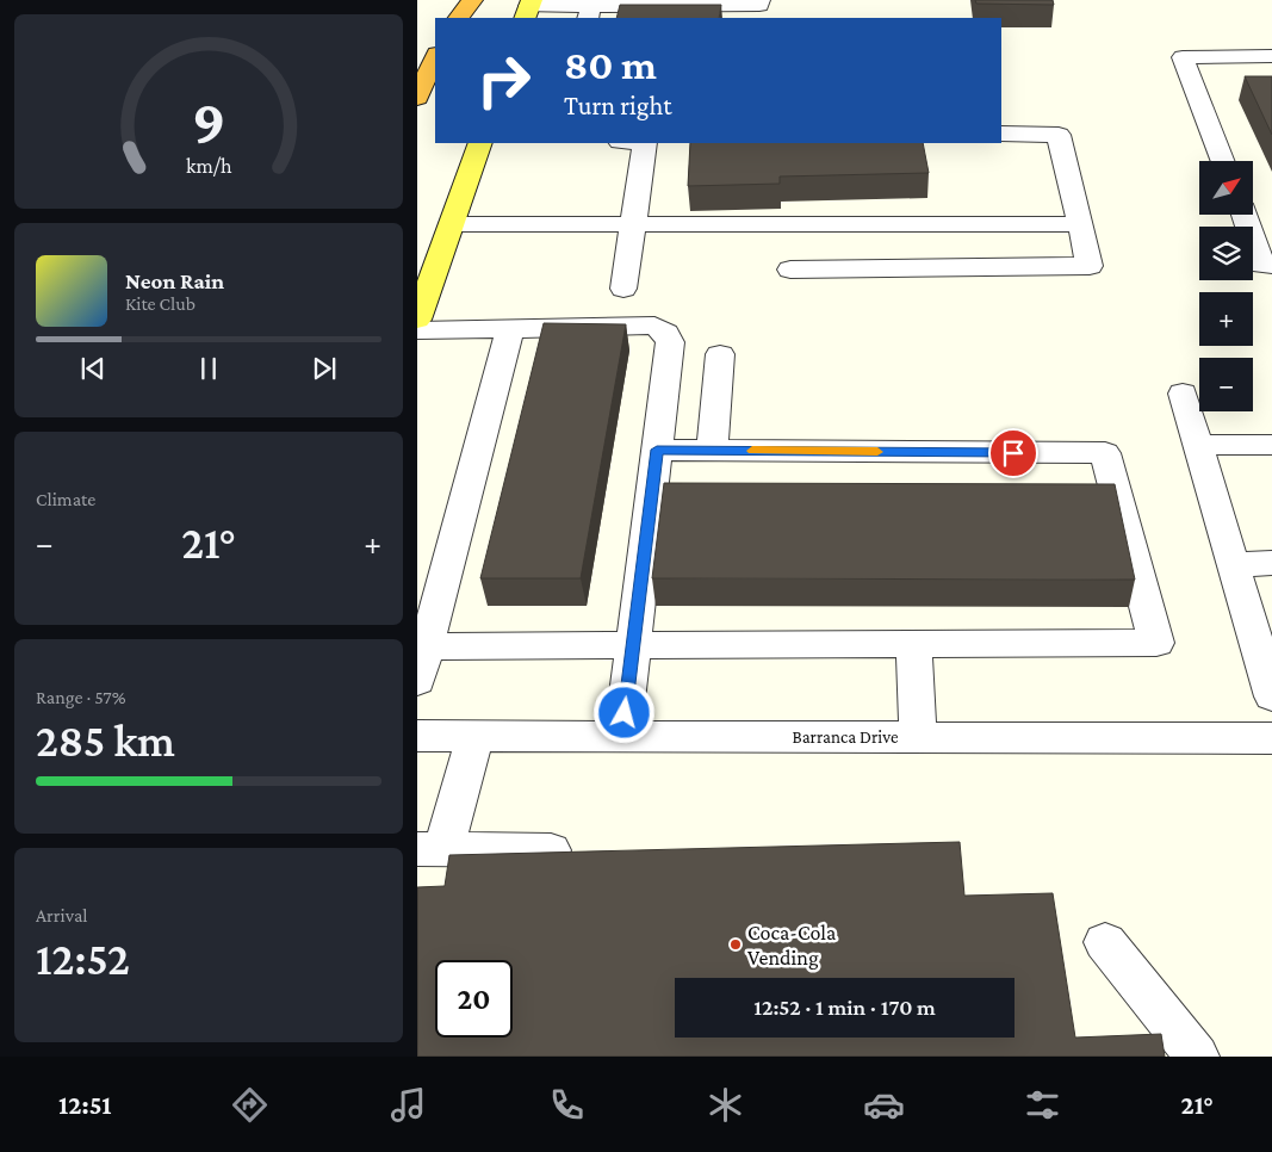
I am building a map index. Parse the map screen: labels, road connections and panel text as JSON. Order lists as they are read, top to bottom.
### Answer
{
  "streets": {
    "street": ["Barranca Drive"]
  },
  "places": ["Coca-Cola Vending"],
  "north": "top right",
  "page": {
    "turn": ["80 m", "Turn right"],
    "map_buttons": ["+", "−"],
    "song": ["Neon Rain", "Kite Club"],
    "tile": [
      "Climate",
      ["Range · 57%", "285 km"],
      ["Arrival", "12:52"]
    ],
    "heat": ["−", "21°", "+"],
    "limit": "20",
    "trip": "12:52 · 1 min · 170 m",
    "tabs": ["12:51", "21°"],
    "gauge": ["9", "km/h"]
  }
}
